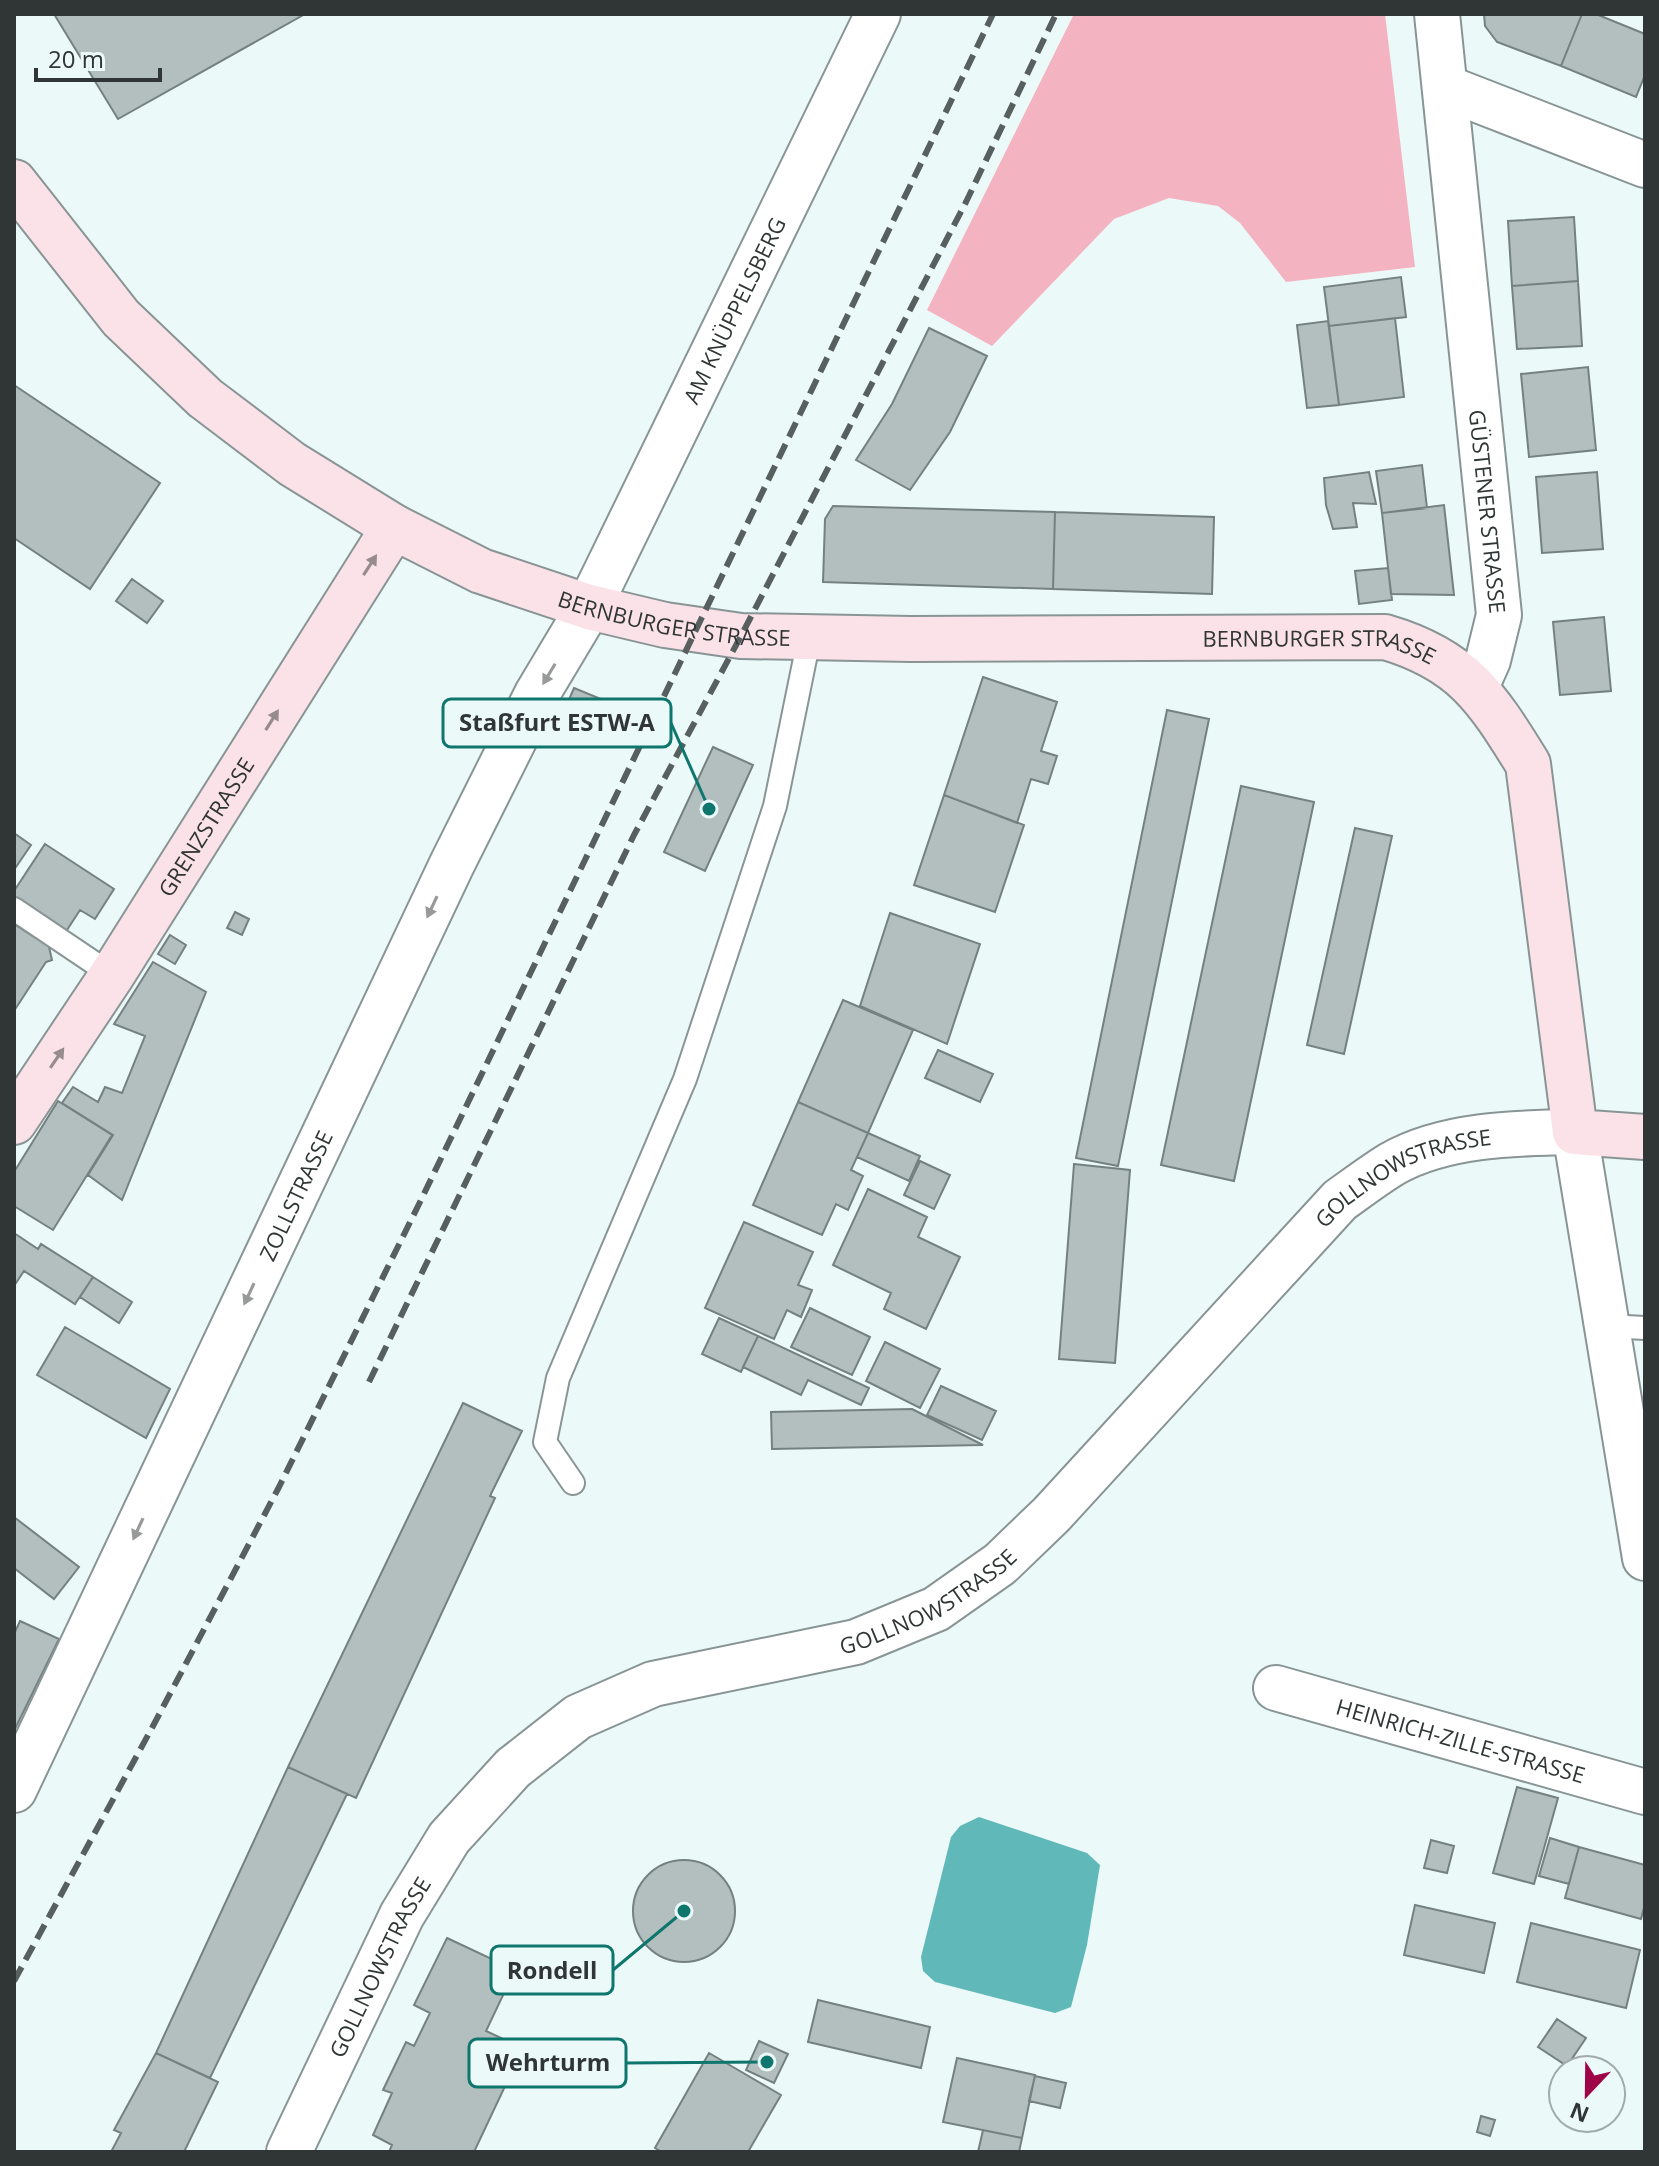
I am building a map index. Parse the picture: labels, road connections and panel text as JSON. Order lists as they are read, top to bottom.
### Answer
{
  "streets": {
    "main road": ["BERNBURGER STRASSE", "GRENZSTRASSE", "GOLLNOWSTRASSE"],
    "street": [
      "AM KNÜPPELSBERG",
      "GÜSTENER STRASSE",
      "ZOLLSTRASSE",
      "HEINRICH-ZILLE-STRASSE"
    ]
  },
  "crossings": [
    ["AM KNÜPPELSBERG", "BERNBURGER STRASSE"],
    ["AM KNÜPPELSBERG", "ZOLLSTRASSE"],
    ["GÜSTENER STRASSE", "BERNBURGER STRASSE"],
    ["BERNBURGER STRASSE", "GRENZSTRASSE"],
    ["BERNBURGER STRASSE", "ZOLLSTRASSE"]
  ],
  "one_way": ["GRENZSTRASSE", "ZOLLSTRASSE"],
  "places": ["Staßfurt ESTW-A", "Rondell", "Wehrturm"],
  "scale_bar": "20 m",
  "north": "bottom"
}
